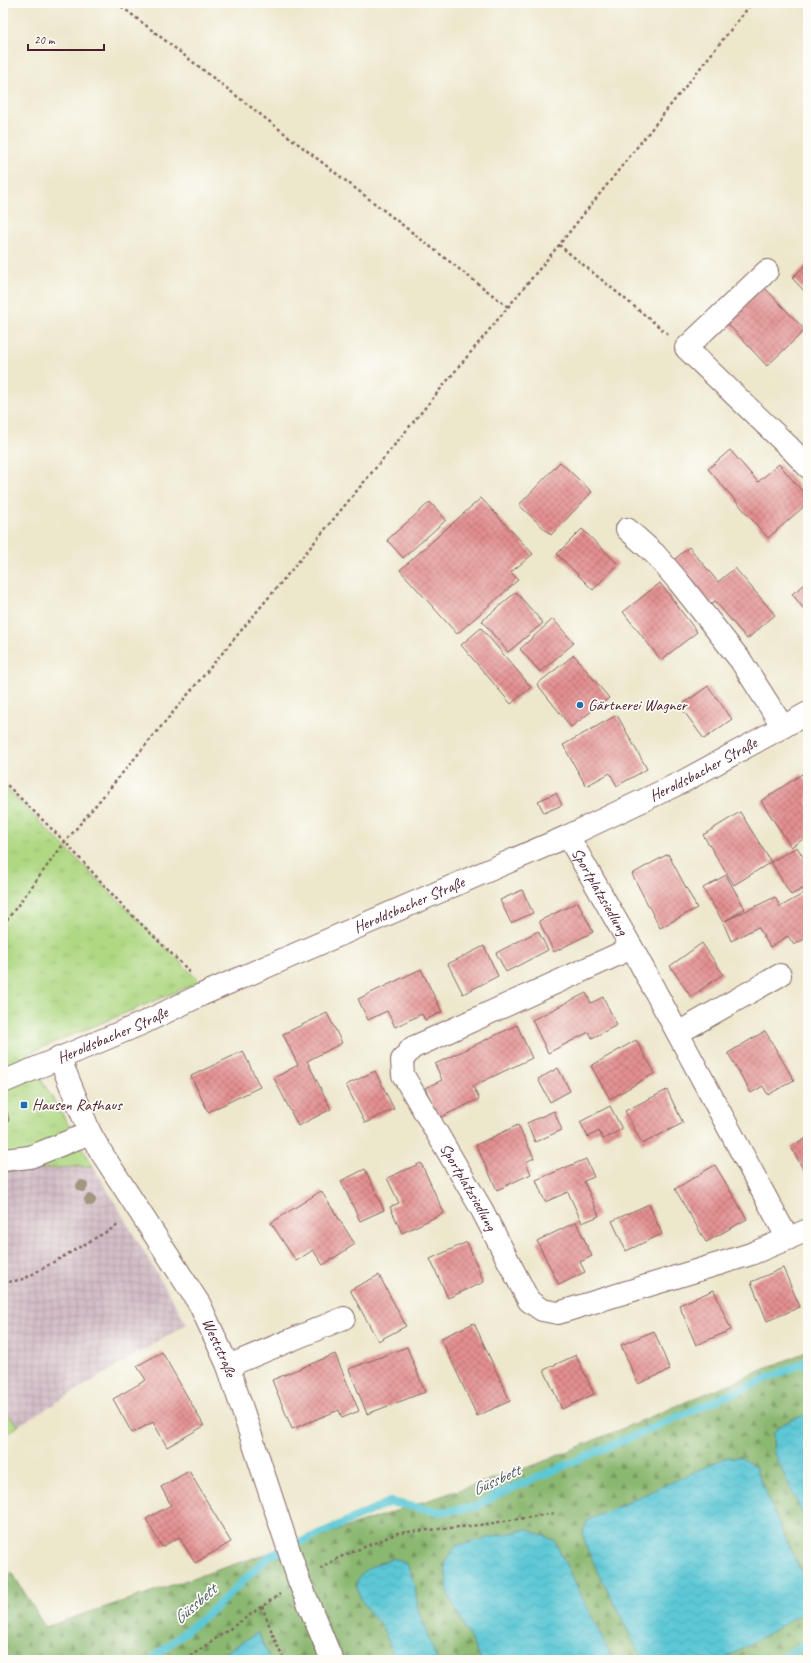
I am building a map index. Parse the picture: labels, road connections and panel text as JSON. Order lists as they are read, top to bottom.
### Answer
{
  "streets": {
    "street": ["Heroldsbacher Straße", "Sportplatzsiedlung", "Weststraße"]
  },
  "crossings": [
    ["Heroldsbacher Straße", "Sportplatzsiedlung"],
    ["Heroldsbacher Straße", "Weststraße"]
  ],
  "water": ["Güssbett"],
  "places": {
    "other": ["Gärtnerei Wagner"],
    "transit": ["Hausen Rathaus"]
  },
  "scale_bar": "20 m"
}
